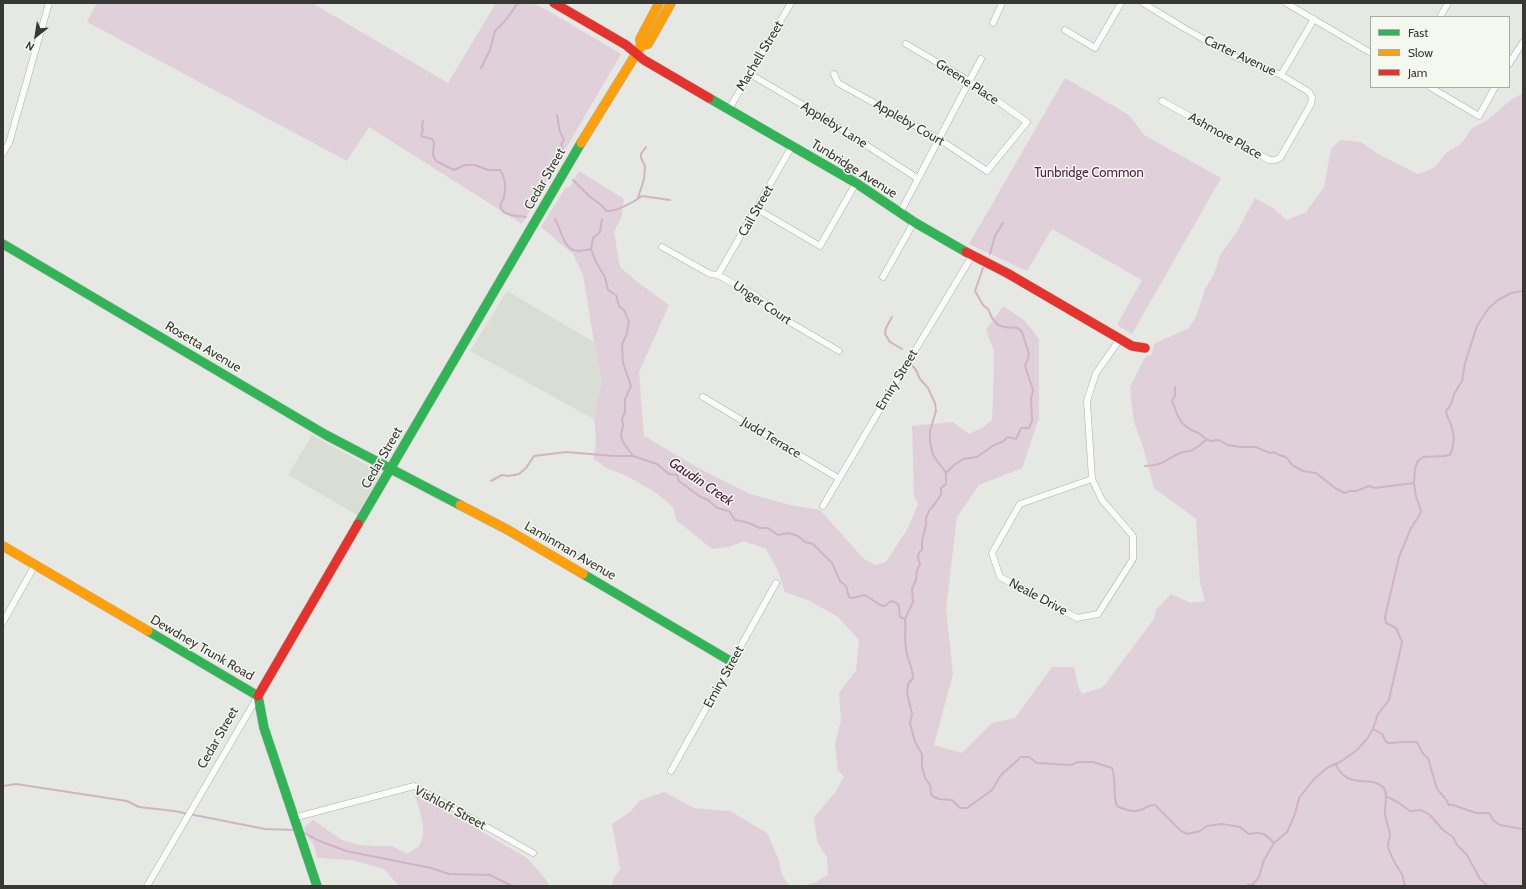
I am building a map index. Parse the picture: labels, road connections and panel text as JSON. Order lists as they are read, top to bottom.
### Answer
{
  "streets": {
    "street": [
      "Machell Street",
      "Carter Avenue",
      "Greene Place",
      "Appleby Court",
      "Appleby Lane",
      "Ashmore Place",
      "Tunbridge Avenue",
      "Cedar Street",
      "Cail Street",
      "Unger Court",
      "Rosetta Avenue",
      "Emiry Street",
      "Judd Terrace",
      "Laminman Avenue",
      "Neale Drive",
      "Dewdney Trunk Road",
      "Vishloff Street"
    ]
  },
  "crossings": [
    ["Machell Street", "Appleby Lane"],
    ["Machell Street", "Tunbridge Avenue"],
    ["Carter Avenue", "Ashmore Place"],
    ["Greene Place", "Appleby Court"],
    ["Tunbridge Avenue", "Cedar Street"],
    ["Tunbridge Avenue", "Cail Street"],
    ["Tunbridge Avenue", "Emiry Street"],
    ["Tunbridge Avenue", "Neale Drive"],
    ["Cedar Street", "Rosetta Avenue"],
    ["Cedar Street", "Laminman Avenue"],
    ["Cedar Street", "Dewdney Trunk Road"],
    ["Cail Street", "Unger Court"],
    ["Rosetta Avenue", "Laminman Avenue"],
    ["Emiry Street", "Judd Terrace"],
    ["Emiry Street", "Laminman Avenue"],
    ["Dewdney Trunk Road", "Vishloff Street"]
  ],
  "water": ["Gaudin Creek"],
  "parks": ["Tunbridge Common"],
  "legend": ["Fast", "Slow", "Jam"],
  "north": "bottom left"
}
